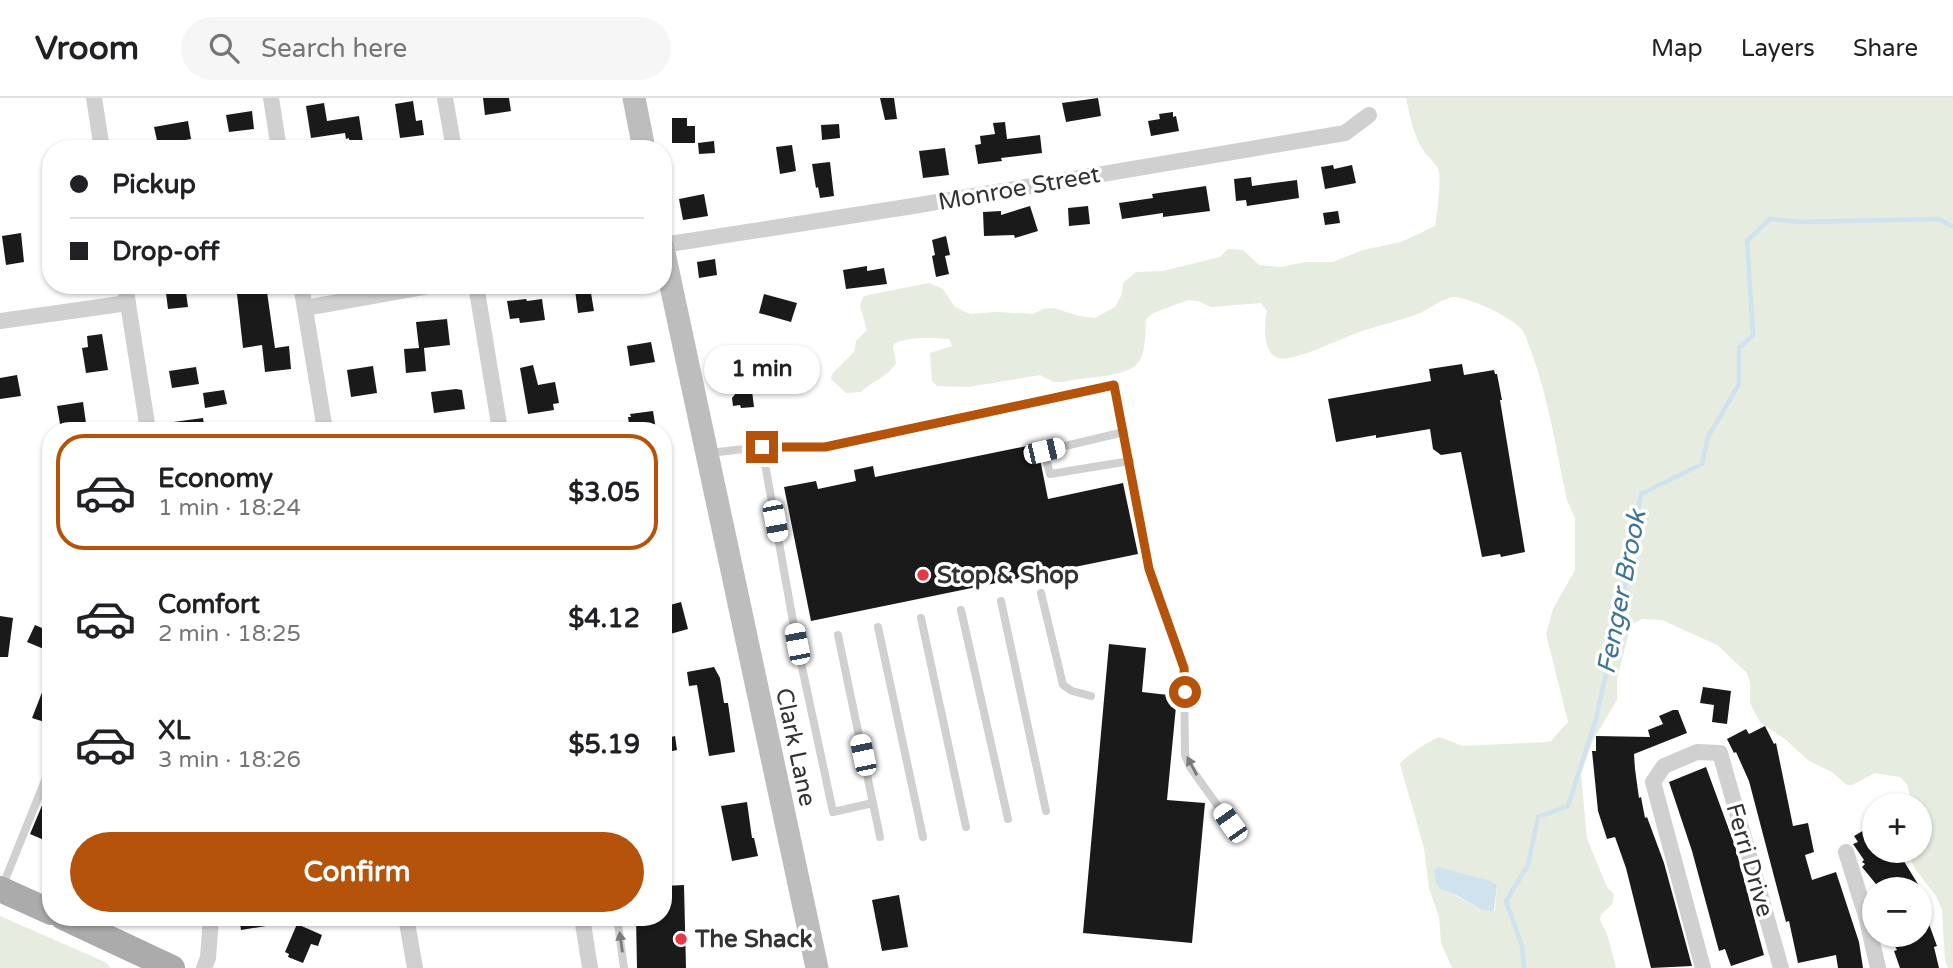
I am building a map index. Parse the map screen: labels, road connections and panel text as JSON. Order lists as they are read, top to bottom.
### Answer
{
  "streets": {
    "main road": ["Clark Lane"],
    "street": ["Monroe Street", "Ferri Drive"]
  },
  "water": ["Fenger Brook"],
  "places": ["Stop & Shop", "The Shack"],
  "page": {
    "header": "Vroom",
    "search": "Search here",
    "nav": ["Map", "Layers", "Share"],
    "banner": ["Pickup", "Drop-off"],
    "bubble": "1 min",
    "list": [
      {
        "name": "Economy",
        "note": "1 min · 18:24",
        "value": "$3.05"
      },
      {
        "name": "Comfort",
        "note": "2 min · 18:25",
        "value": "$4.12"
      },
      {
        "name": "XL",
        "note": "3 min · 18:26",
        "value": "$5.19"
      }
    ],
    "map_buttons": ["+", "−"],
    "buttons": "Confirm"
  }
}
